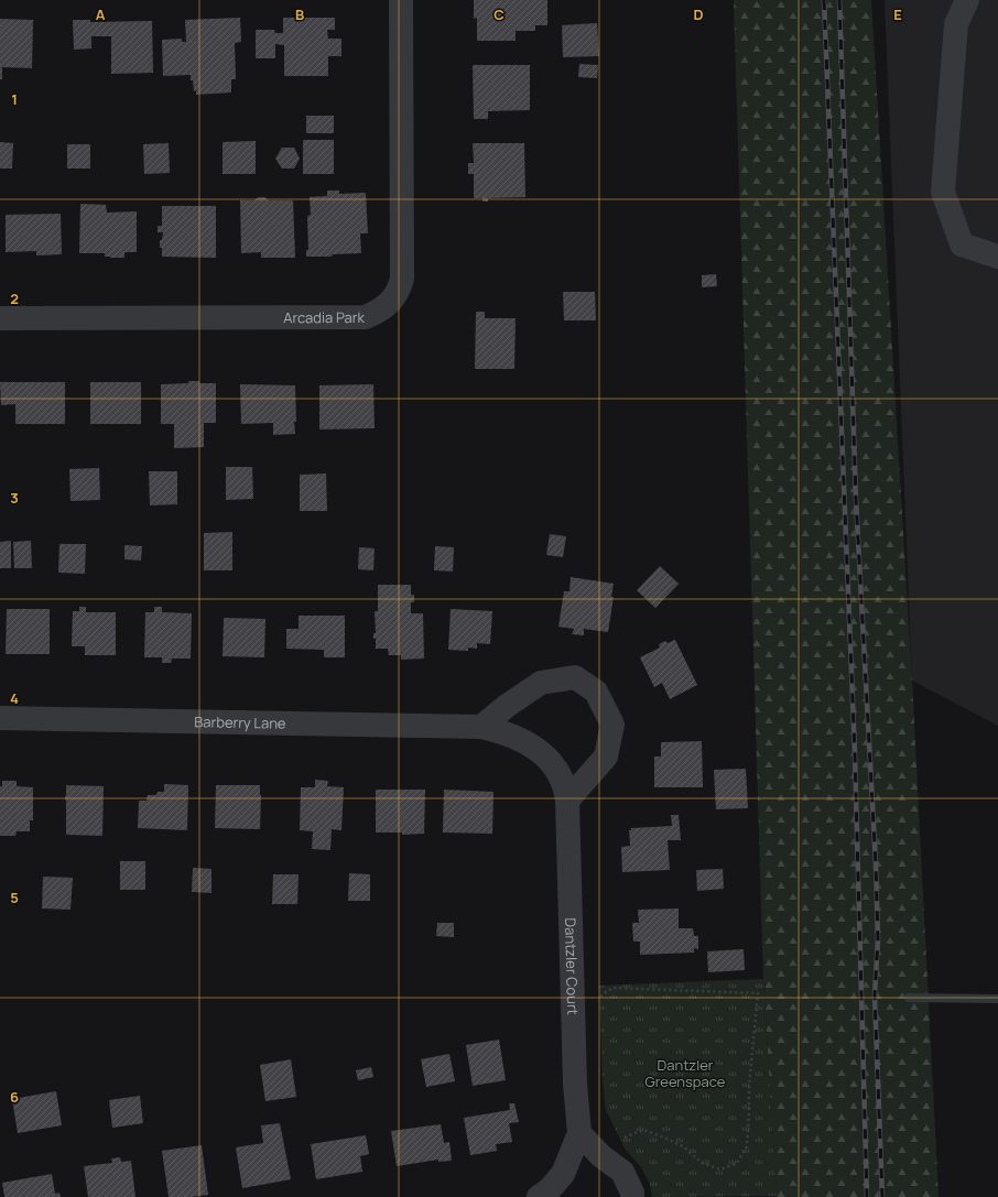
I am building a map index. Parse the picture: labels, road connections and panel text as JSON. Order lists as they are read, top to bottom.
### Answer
{
  "streets": {
    "street": ["Arcadia Park", "Barberry Lane", "Dantzler Court"]
  },
  "crossings": [
    ["Barberry Lane", "Dantzler Court"]
  ],
  "parks": ["Dantzler Greenspace"],
  "grid": {
    "columns": [
      "A",
      "B",
      "C",
      "D",
      "E"
    ],
    "rows": [
      "1",
      "2",
      "3",
      "4",
      "5",
      "6"
    ]
  }
}
